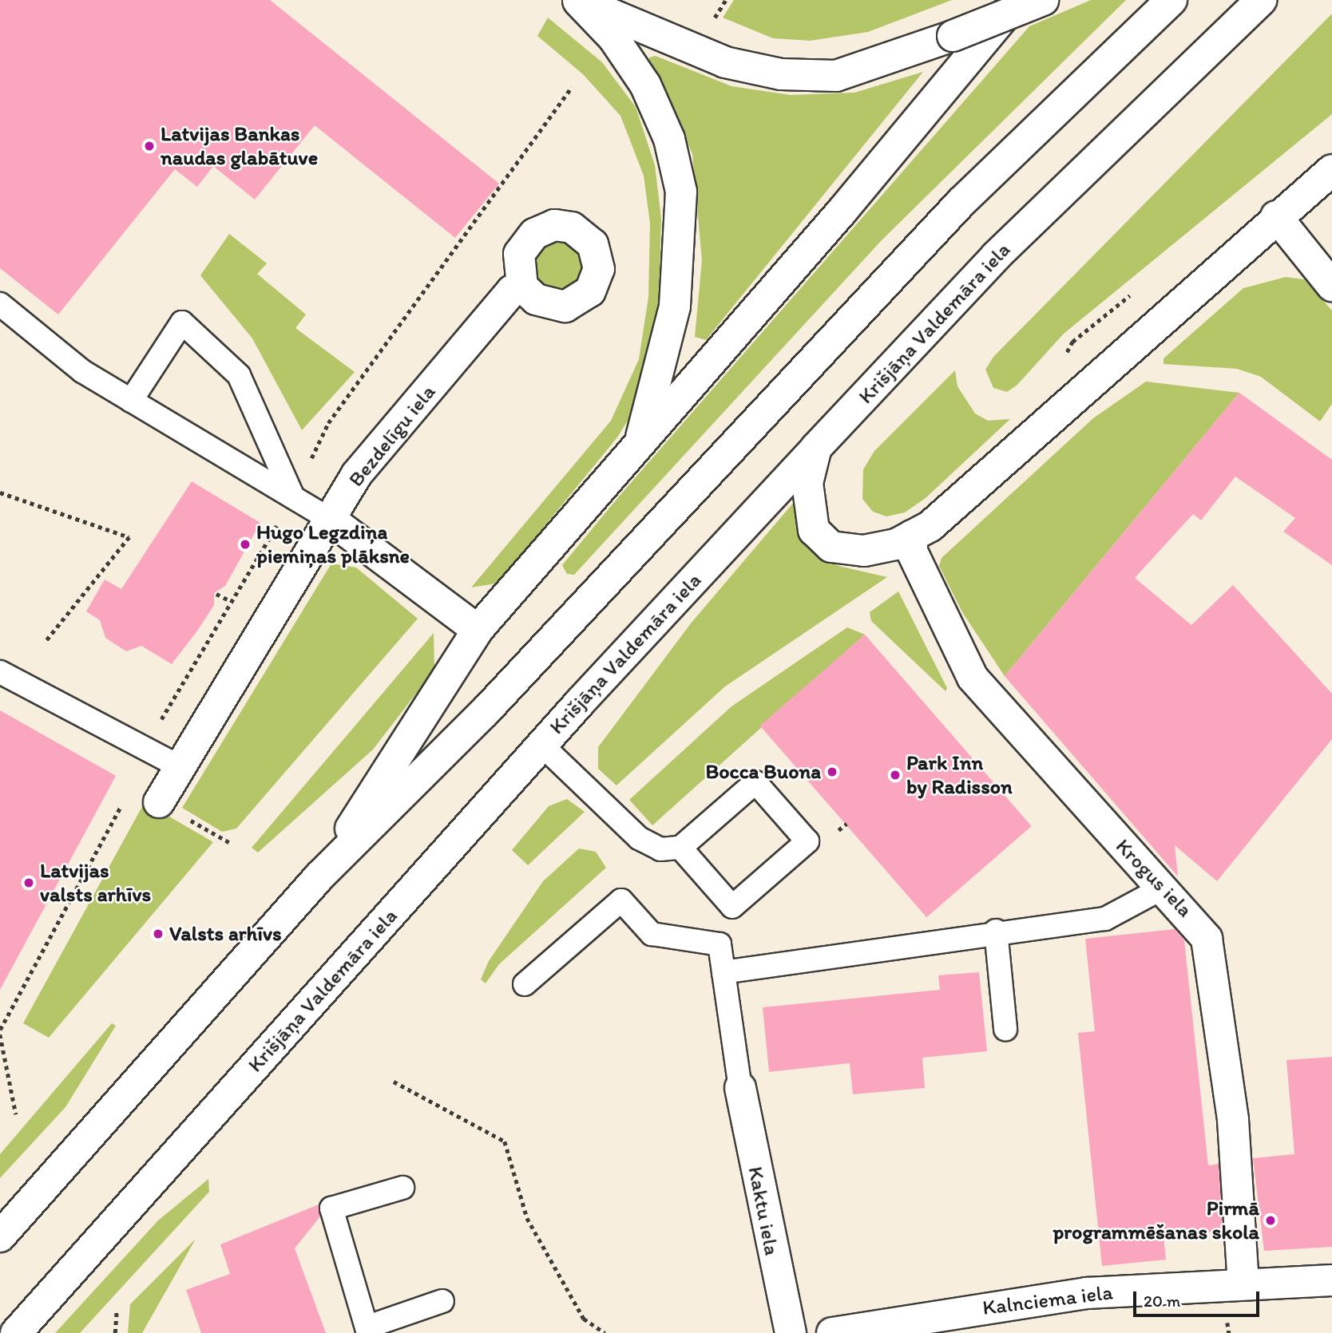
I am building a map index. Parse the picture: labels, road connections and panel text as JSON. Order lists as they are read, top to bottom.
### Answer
{
  "streets": {
    "main road": [
      "Krišjāņa Valdemāra iela",
      "Bezdelīgu iela",
      "Krogus iela",
      "Kaktu iela",
      "Kalnciema iela"
    ]
  },
  "crossings": [
    ["Krogus iela", "Kalnciema iela"]
  ],
  "places": [
    "Latvijas Bankas naudas glabātuve",
    "Hugo Legzdiņa piemiņas plāksne",
    "Bocca Buona",
    "Park Inn by Radisson",
    "Latvijas valsts arhīvs",
    "Valsts arhīvs",
    "Pirmā programmēšanas skola"
  ],
  "scale_bar": "20 m"
}
